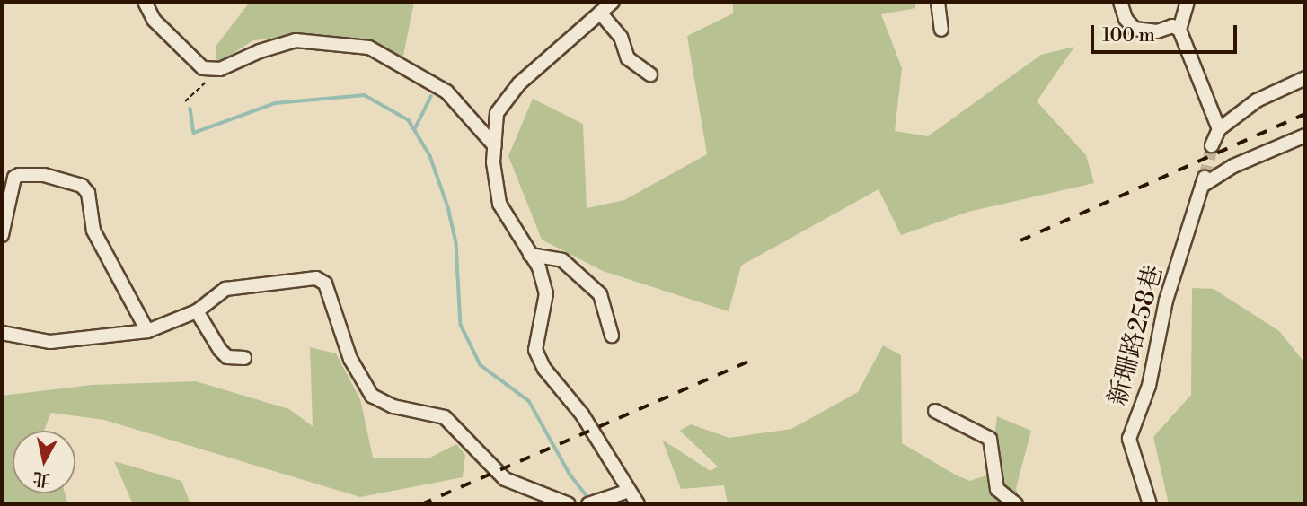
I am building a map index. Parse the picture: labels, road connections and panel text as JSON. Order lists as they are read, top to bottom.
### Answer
{
  "streets": {
    "street": ["新珊路258巷"]
  },
  "scale_bar": "100 m",
  "north": "bottom"
}
